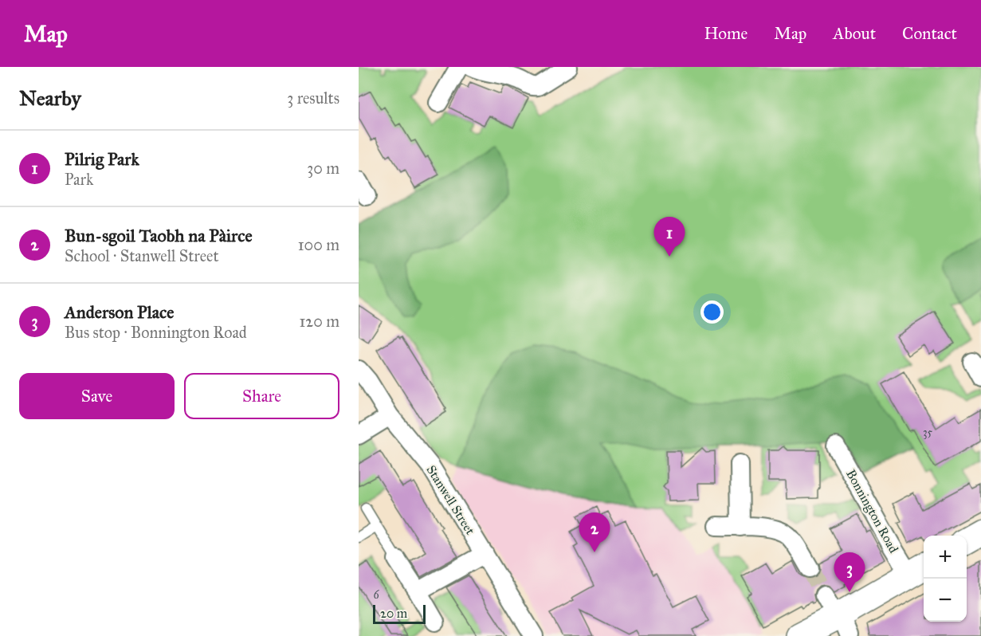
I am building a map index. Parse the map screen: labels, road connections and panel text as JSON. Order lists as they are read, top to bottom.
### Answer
{
  "streets": {
    "main road": ["Bonnington Road"],
    "street": ["Stanwell Street"]
  },
  "house_numbers": ["35", "6"],
  "scale_bar": "20 m",
  "page": {
    "header": "Map",
    "nav": [
      "Home",
      "Map",
      "About",
      "Contact"
    ],
    "heading": ["Nearby", "3 results"],
    "list": [
      {
        "mark": "1",
        "name": "Pilrig Park",
        "note": "Park",
        "value": "30 m"
      },
      {
        "mark": "2",
        "name": "Bun-sgoil Taobh na Pàirce",
        "note": "School · Stanwell Street",
        "value": "100 m"
      },
      {
        "mark": "3",
        "name": "Anderson Place",
        "note": "Bus stop · Bonnington Road",
        "value": "120 m"
      }
    ],
    "pins": ["1", "2", "3"],
    "buttons": ["Save", "Share"],
    "map_buttons": ["+", "−"],
    "scale": "20 m"
  }
}
